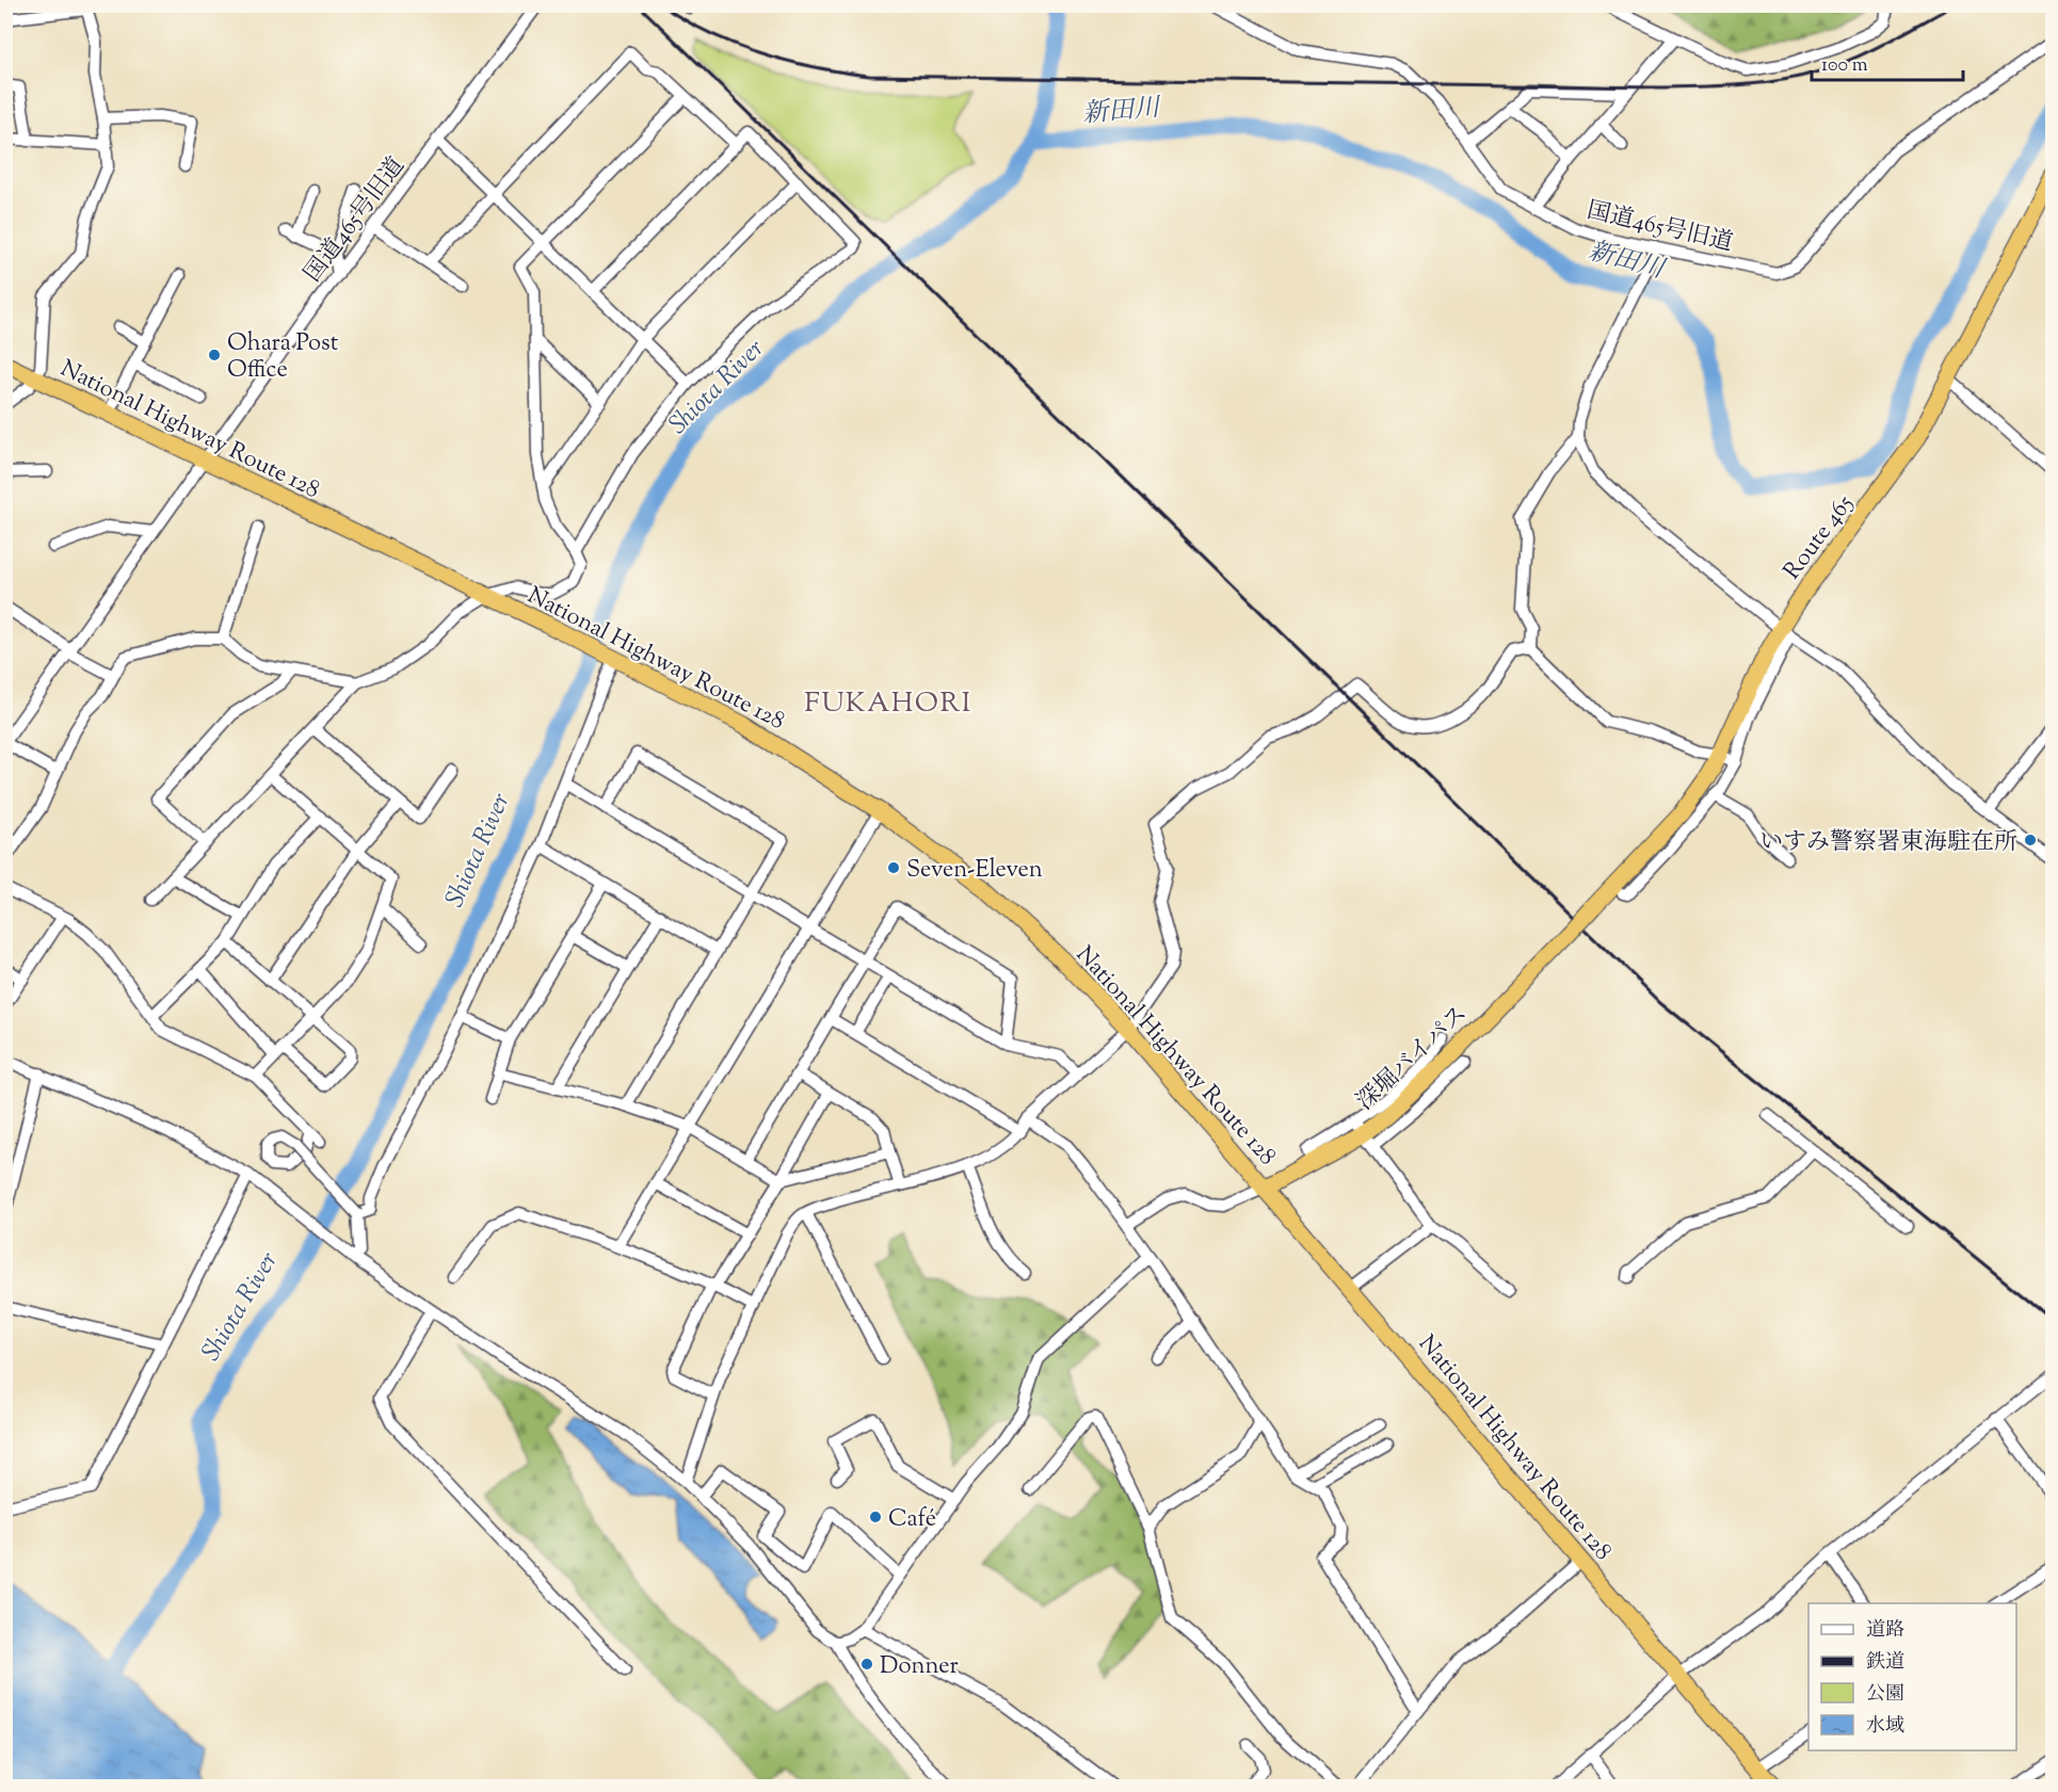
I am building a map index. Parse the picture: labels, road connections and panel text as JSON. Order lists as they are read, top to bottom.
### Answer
{
  "streets": {
    "highway": ["National Highway Route 128", "Route 465", "深堀バイパス"],
    "street": ["国道465号旧道"]
  },
  "crossings": [
    ["国道465号旧道", "National Highway Route 128"],
    ["National Highway Route 128", "深堀バイパス"],
    ["Route 465", "深堀バイパス"]
  ],
  "districts": ["FUKAHORI"],
  "water": ["新田川", "Shiota River"],
  "places": [
    "Ohara Post Office",
    "いすみ警察署東海駐在所",
    "Seven-Eleven",
    "Café",
    "Donner"
  ],
  "legend": [
    "道路",
    "鉄道",
    "公園",
    "水域"
  ],
  "scale_bar": "100 m"
}
